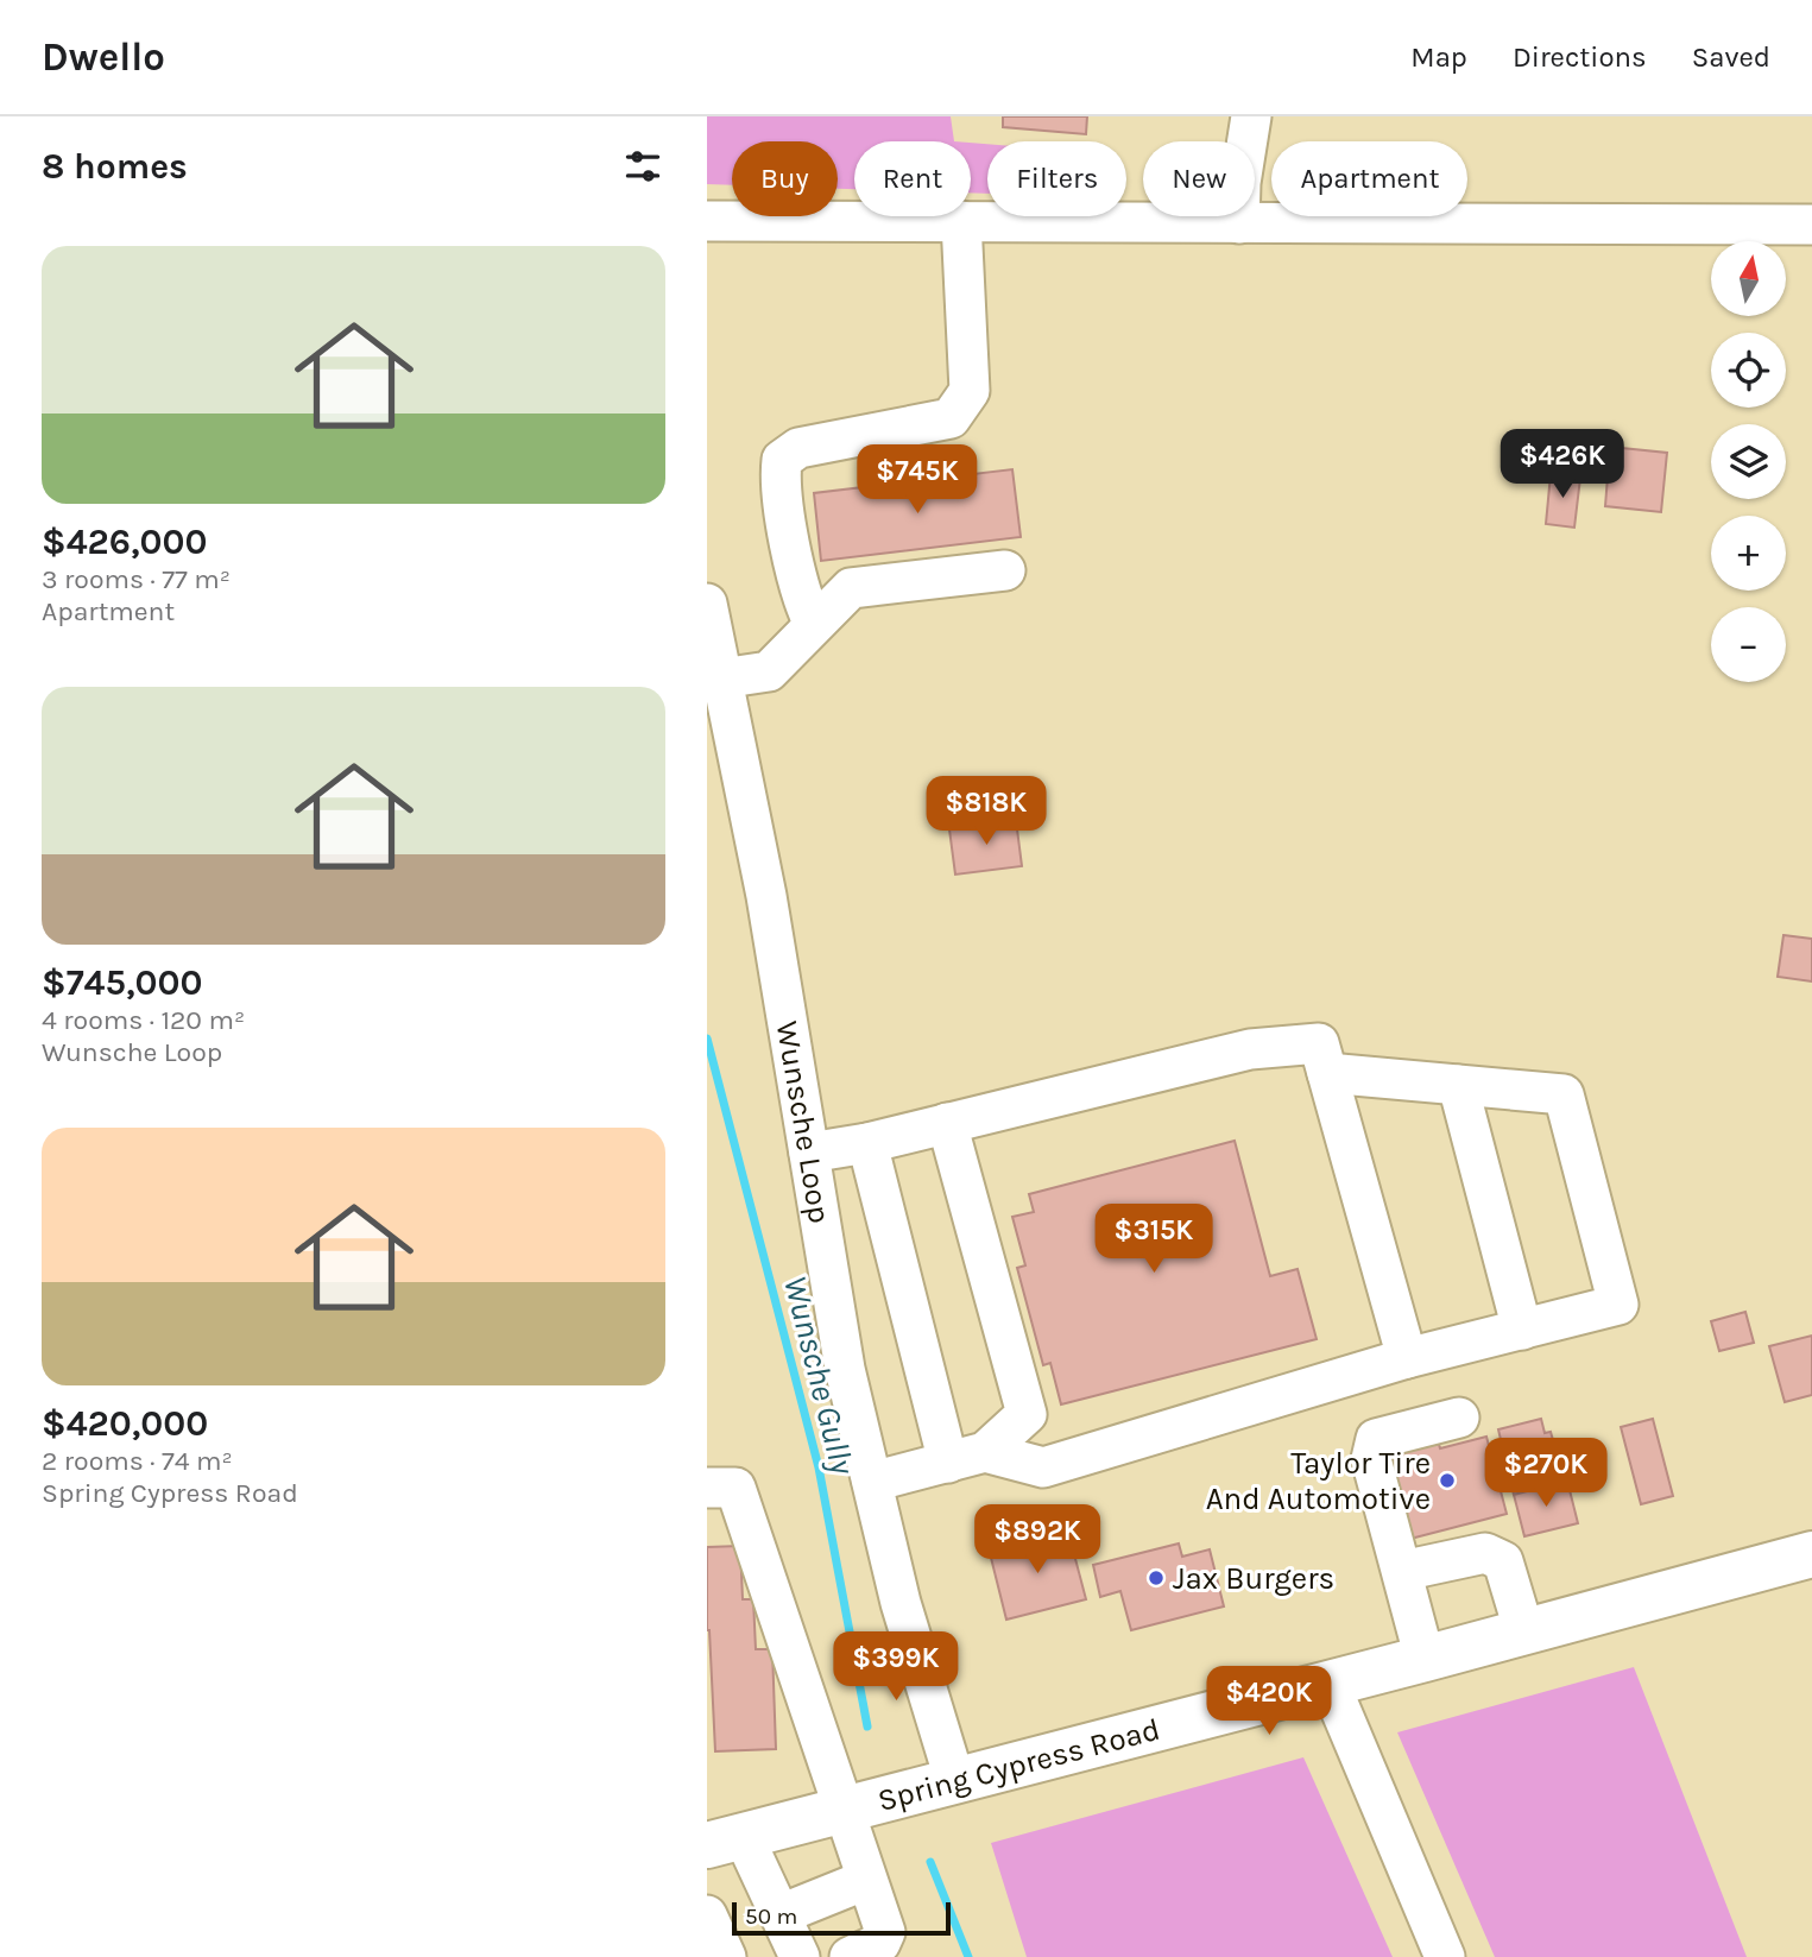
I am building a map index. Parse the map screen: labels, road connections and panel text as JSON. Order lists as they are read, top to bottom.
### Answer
{
  "streets": {
    "main road": ["Spring Cypress Road"],
    "street": ["Wunsche Loop"]
  },
  "crossings": [
    ["Wunsche Loop", "Spring Cypress Road"]
  ],
  "water": ["Wunsche Gully"],
  "places": ["Taylor Tire And Automotive", "Jax Burgers"],
  "scale_bar": "50 m",
  "north": "top",
  "page": {
    "header": "Dwello",
    "nav": ["Map", "Directions", "Saved"],
    "heading": "8 homes",
    "chip": [
      "Buy",
      "Rent",
      "Filters",
      "New",
      "Apartment"
    ],
    "list": [
      {
        "name": "$426,000",
        "note": "3 rooms · 77 m² · Apartment"
      },
      {
        "name": "$745,000",
        "note": "4 rooms · 120 m² · Wunsche Loop"
      },
      {
        "name": "$420,000",
        "note": "2 rooms · 74 m² · Spring Cypress Road"
      }
    ],
    "map_buttons": ["+", "−"],
    "price": [
      "$426K",
      "$745K",
      "$818K",
      "$315K",
      "$270K",
      "$892K",
      "$399K",
      "$420K"
    ],
    "scale": "50 m"
  }
}
